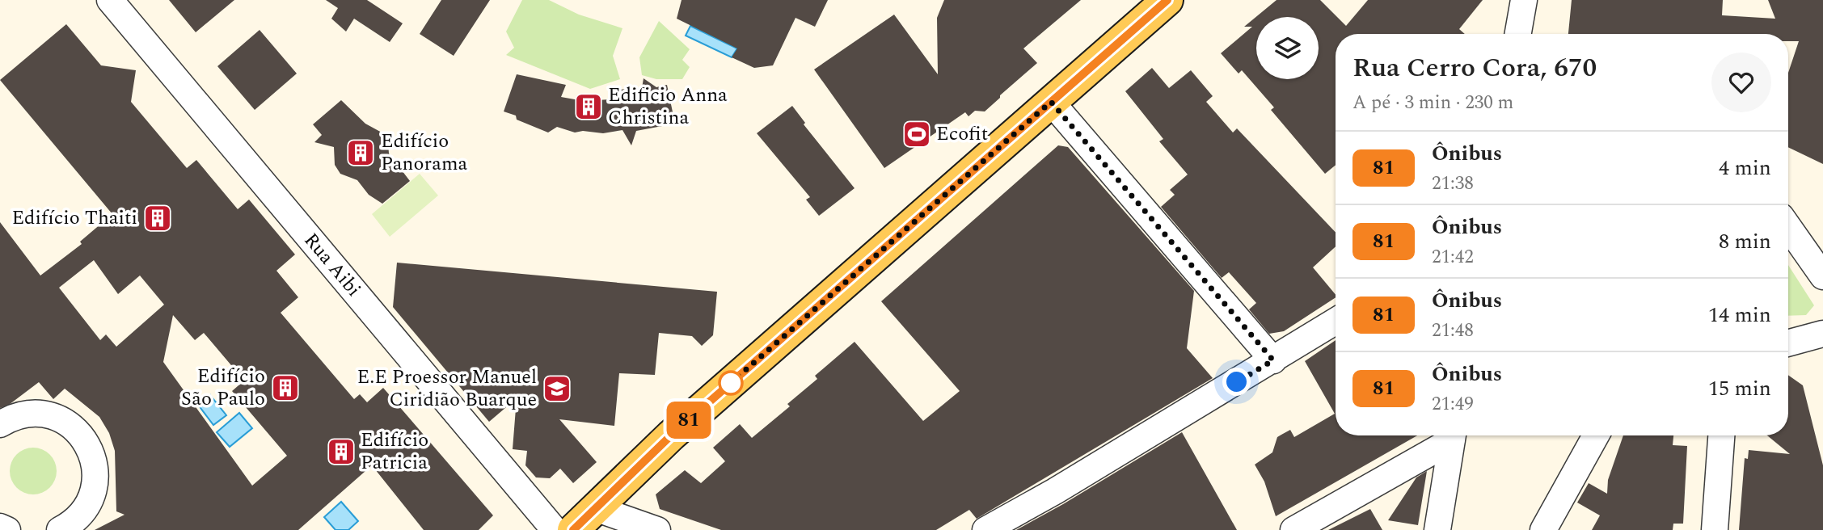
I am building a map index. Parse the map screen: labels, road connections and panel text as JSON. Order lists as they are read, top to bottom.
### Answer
{
  "streets": {
    "street": ["Rua Aibi"]
  },
  "places": {
    "building": [
      "Edificio Anna Christina",
      "Edifício Panorama",
      "Edifício Thaiti",
      "Edifício São Paulo",
      "Edifício Patricia"
    ],
    "sports": ["Ecofit"],
    "school or university": ["E.E Proessor Manuel Ciridião Buarque"]
  },
  "lines": ["bus line 81"],
  "page": {
    "on_map": "81",
    "heading": ["Rua Cerro Cora, 670", "A pé · 3 min · 230 m"],
    "list": [
      {
        "mark": "81",
        "name": "Ônibus",
        "note": "21:38",
        "value": "4 min"
      },
      {
        "mark": "81",
        "name": "Ônibus",
        "note": "21:42",
        "value": "8 min"
      },
      {
        "mark": "81",
        "name": "Ônibus",
        "note": "21:48",
        "value": "14 min"
      },
      {
        "mark": "81",
        "name": "Ônibus",
        "note": "21:49",
        "value": "15 min"
      }
    ]
  }
}
